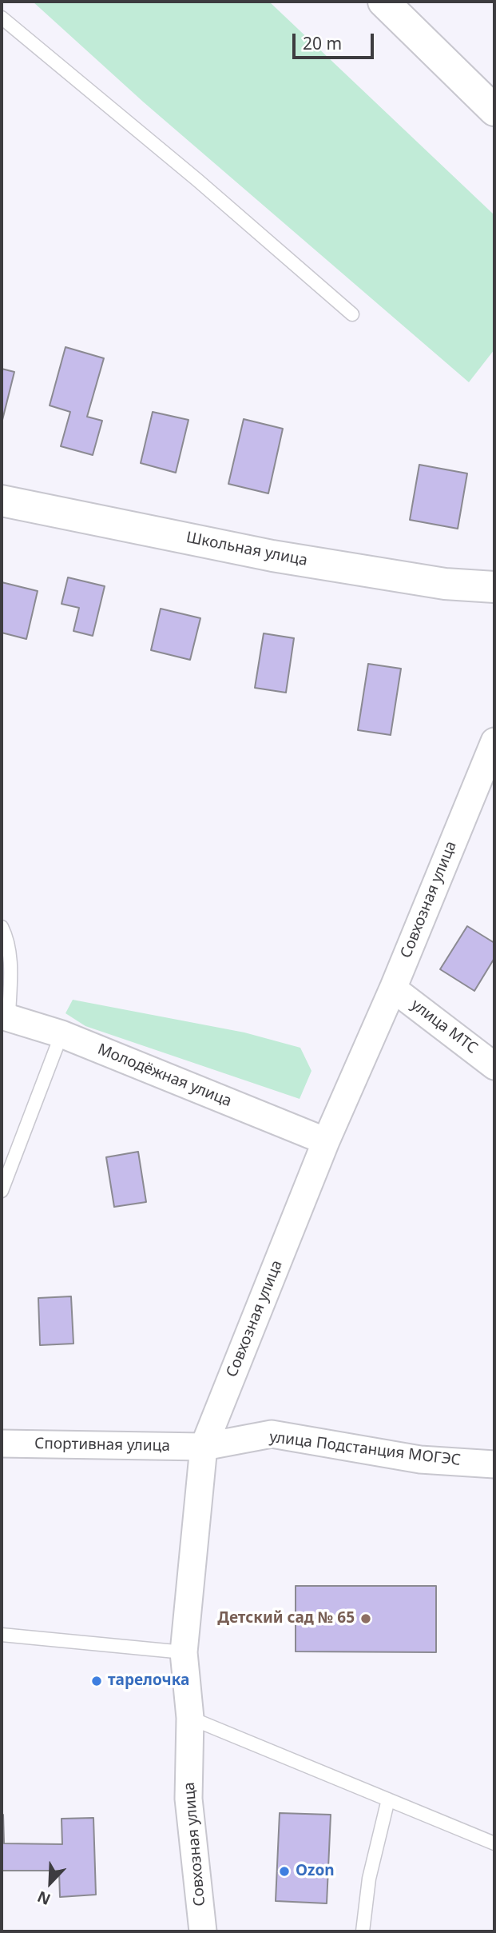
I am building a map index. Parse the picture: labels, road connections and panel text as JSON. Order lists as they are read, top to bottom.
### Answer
{
  "streets": {
    "street": [
      "Школьная улица",
      "Совхозная улица",
      "улица МТС",
      "Молодёжная улица",
      "Спортивная улица",
      "улица Подстанция МОГЭС"
    ]
  },
  "crossings": [
    ["Совхозная улица", "улица МТС"],
    ["Совхозная улица", "Молодёжная улица"],
    ["Совхозная улица", "Спортивная улица"],
    ["Совхозная улица", "улица Подстанция МОГЭС"],
    ["Спортивная улица", "улица Подстанция МОГЭС"]
  ],
  "places": ["Детский сад № 65", "тарелочка", "Ozon"],
  "scale_bar": "20 m",
  "north": "bottom left"
}
